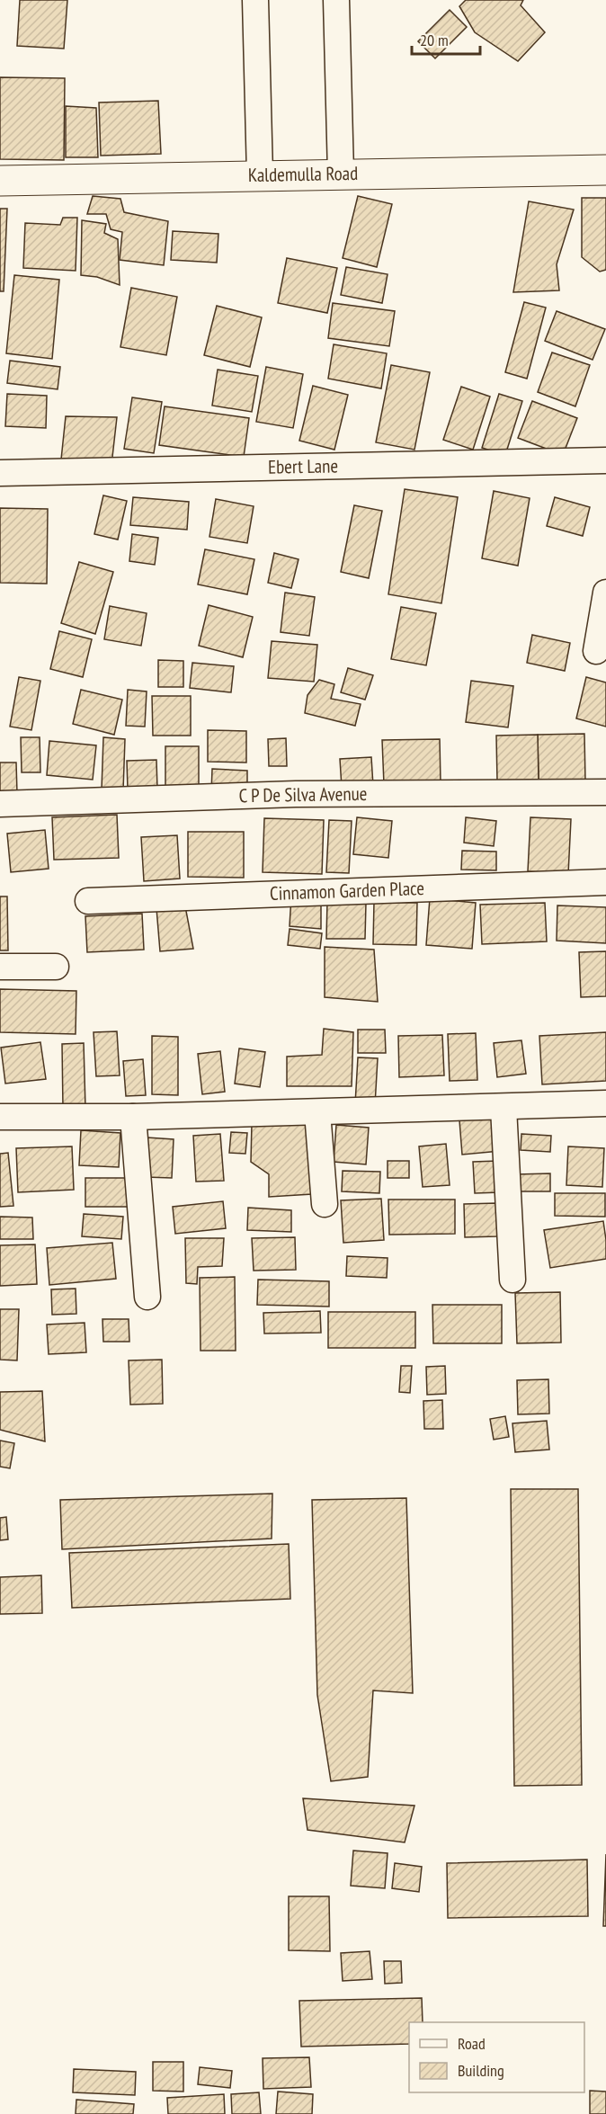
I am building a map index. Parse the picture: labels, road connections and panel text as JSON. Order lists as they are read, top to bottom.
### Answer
{
  "streets": {
    "main road": ["Kaldemulla Road"],
    "street": ["Ebert Lane", "C P De Silva Avenue", "Cinnamon Garden Place"]
  },
  "legend": ["Road", "Building"],
  "scale_bar": "20 m"
}
